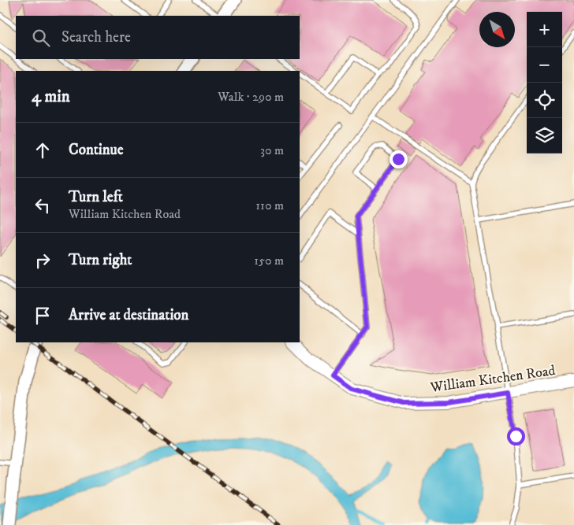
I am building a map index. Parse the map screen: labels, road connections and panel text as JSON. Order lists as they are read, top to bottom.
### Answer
{
  "streets": {
    "street": ["William Kitchen Road"]
  },
  "north": "bottom right",
  "page": {
    "map_buttons": ["+", "−"],
    "search": "Search here",
    "heading": ["4 min", "Walk · 290 m"],
    "list": [
      ["Continue", "30 m"],
      ["Turn left", "William Kitchen Road", "110 m"],
      ["Turn right", "150 m"],
      "Arrive at destination"
    ]
  }
}
